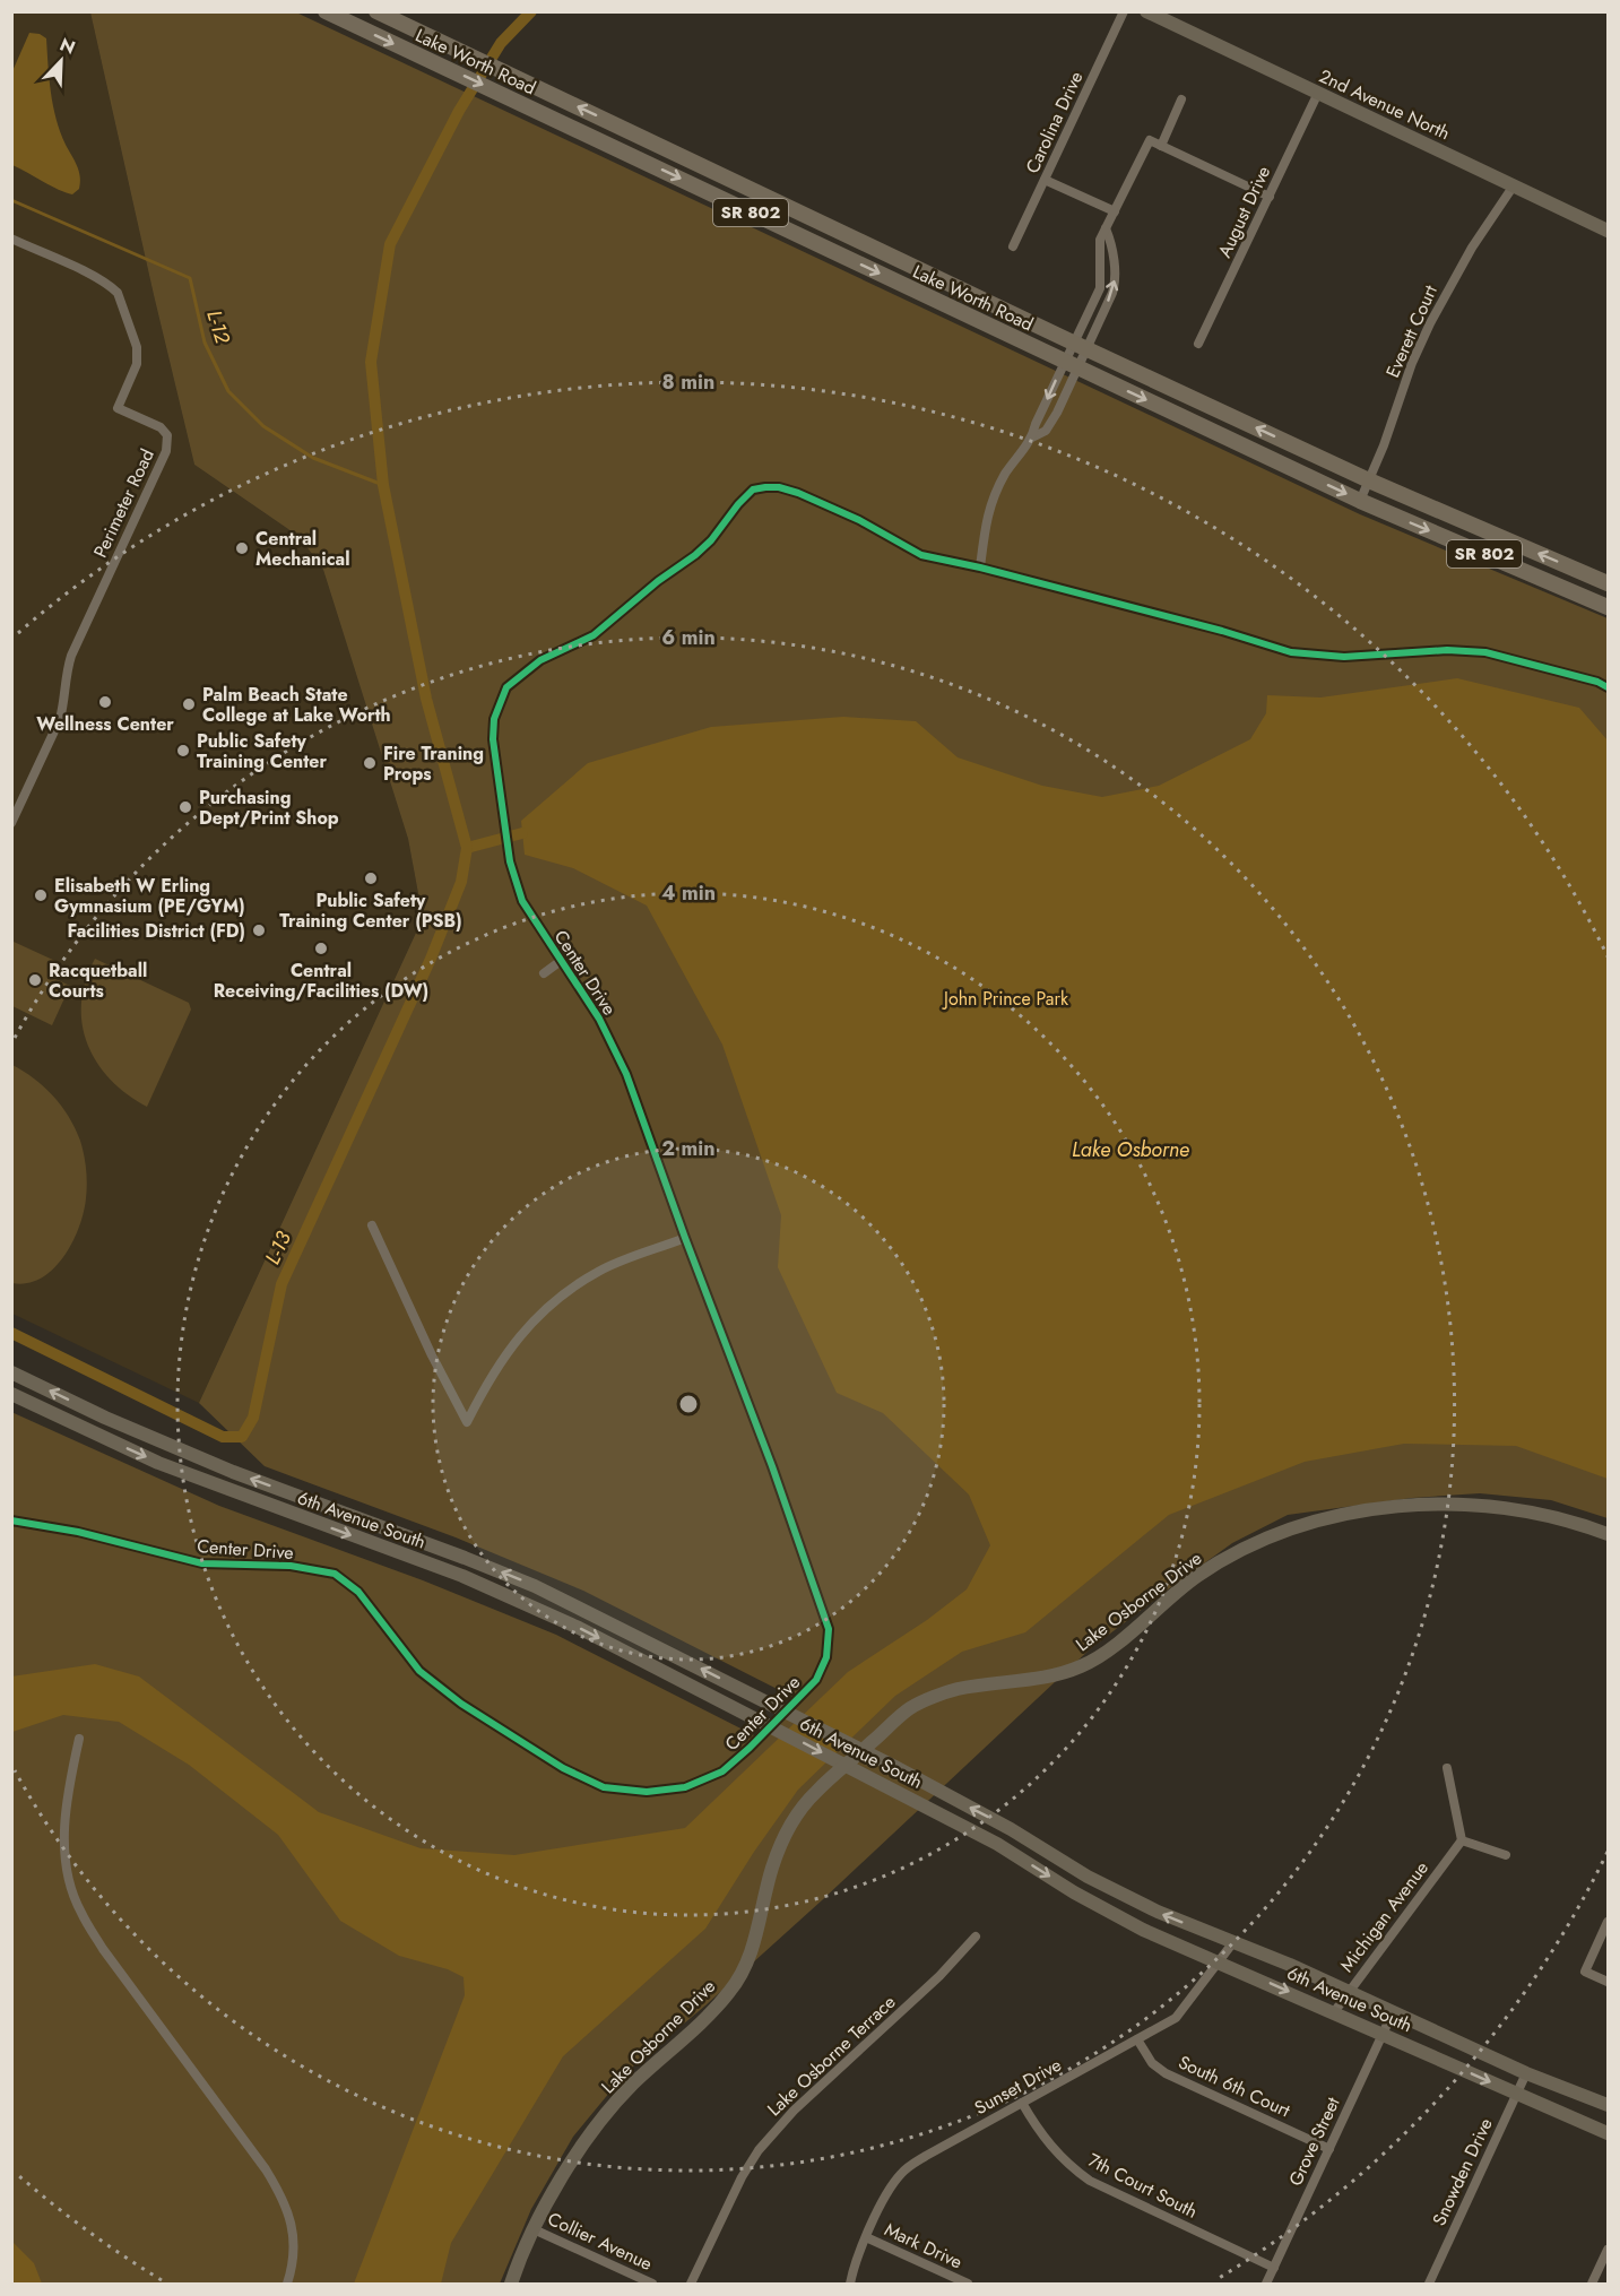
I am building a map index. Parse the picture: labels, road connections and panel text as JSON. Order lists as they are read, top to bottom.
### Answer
{
  "streets": {
    "main road": ["Lake Worth Road", "SR 802"],
    "street": [
      "2nd Avenue North",
      "Carolina Drive",
      "August Drive",
      "Everett Court",
      "Perimeter Road",
      "Center Drive",
      "6th Avenue South",
      "Lake Osborne Drive",
      "Michigan Avenue",
      "Lake Osborne Terrace",
      "Sunset Drive",
      "South 6th Court",
      "Grove Street",
      "Snowden Drive",
      "7th Court South",
      "Collier Avenue",
      "Mark Drive"
    ]
  },
  "crossings": [
    ["Lake Worth Road", "Everett Court"],
    ["2nd Avenue North", "August Drive"],
    ["2nd Avenue North", "Everett Court"],
    ["6th Avenue South", "Michigan Avenue"],
    ["6th Avenue South", "Sunset Drive"],
    ["6th Avenue South", "Grove Street"],
    ["6th Avenue South", "Snowden Drive"],
    ["Lake Osborne Drive", "Collier Avenue"],
    ["Sunset Drive", "South 6th Court"],
    ["Sunset Drive", "7th Court South"],
    ["Sunset Drive", "Mark Drive"],
    ["South 6th Court", "Grove Street"],
    ["Grove Street", "7th Court South"]
  ],
  "water": ["L-12", "Lake Osborne", "L-13"],
  "parks": ["John Prince Park"],
  "places": [
    "Central Mechanical",
    "Wellness Center",
    "Palm Beach State College at Lake Worth",
    "Public Safety Training Center",
    "Fire Traning Props",
    "Purchasing Dept/Print Shop",
    "Public Safety Training Center (PSB)",
    "Elisabeth W Erling Gymnasium (PE/GYM)",
    "Facilities District (FD)",
    "Central Receiving/Facilities (DW)",
    "Racquetball Courts"
  ],
  "north": "top right",
  "rings": [
    "8 min",
    "6 min",
    "4 min",
    "2 min"
  ]
}
